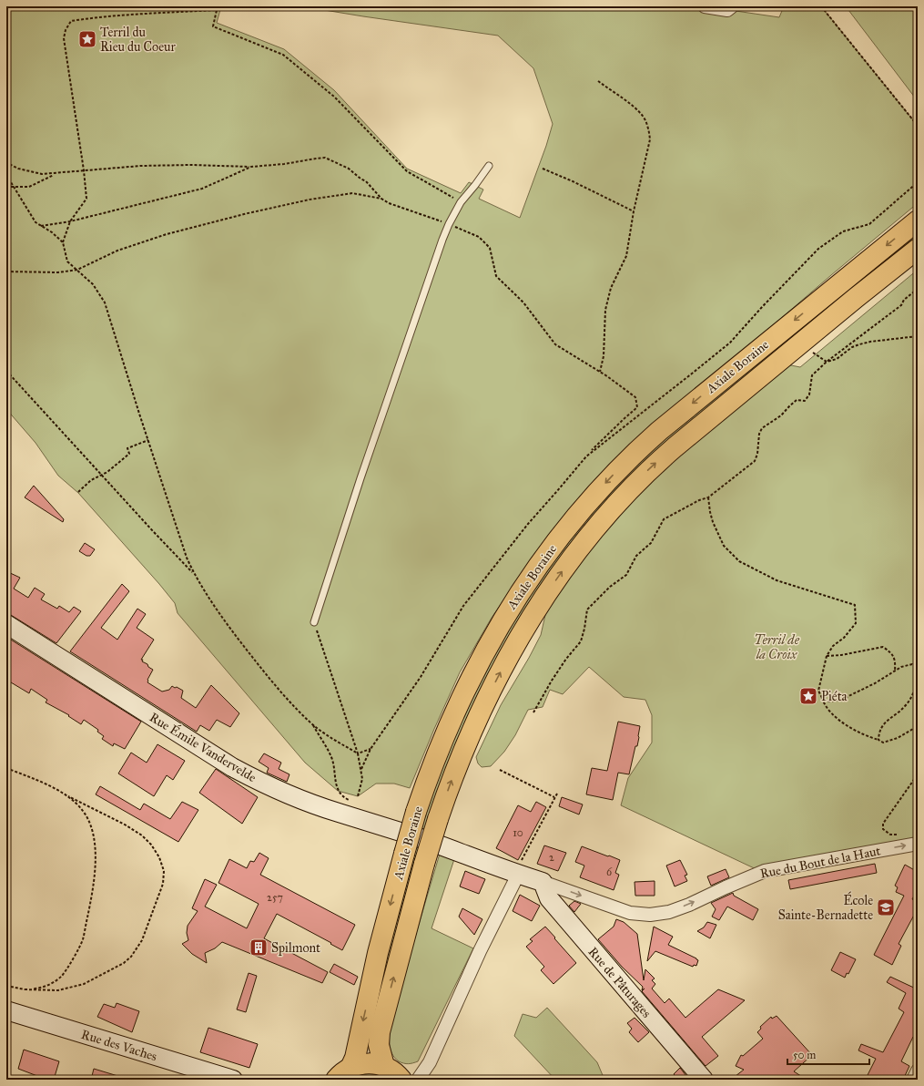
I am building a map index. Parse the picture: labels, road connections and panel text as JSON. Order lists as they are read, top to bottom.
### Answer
{
  "streets": {
    "highway": ["Axiale Boraine"],
    "street": [
      "Rue Émile Vandervelde",
      "Rue du Bout de la Haut",
      "Rue de Pâturages",
      "Rue des Vaches"
    ]
  },
  "crossings": [
    ["Rue Émile Vandervelde", "Rue du Bout de la Haut"],
    ["Rue du Bout de la Haut", "Rue de Pâturages"]
  ],
  "one_way": ["Rue du Bout de la Haut"],
  "parks": ["Terril de la Croix"],
  "places": {
    "place": ["Terril du Rieu du Coeur", "Piéta"],
    "school or university": ["École Sainte-Bernadette"],
    "building": ["Spilmont"]
  },
  "house_numbers": [
    "10",
    "2",
    "6",
    "257"
  ],
  "scale_bar": "50 m"
}
